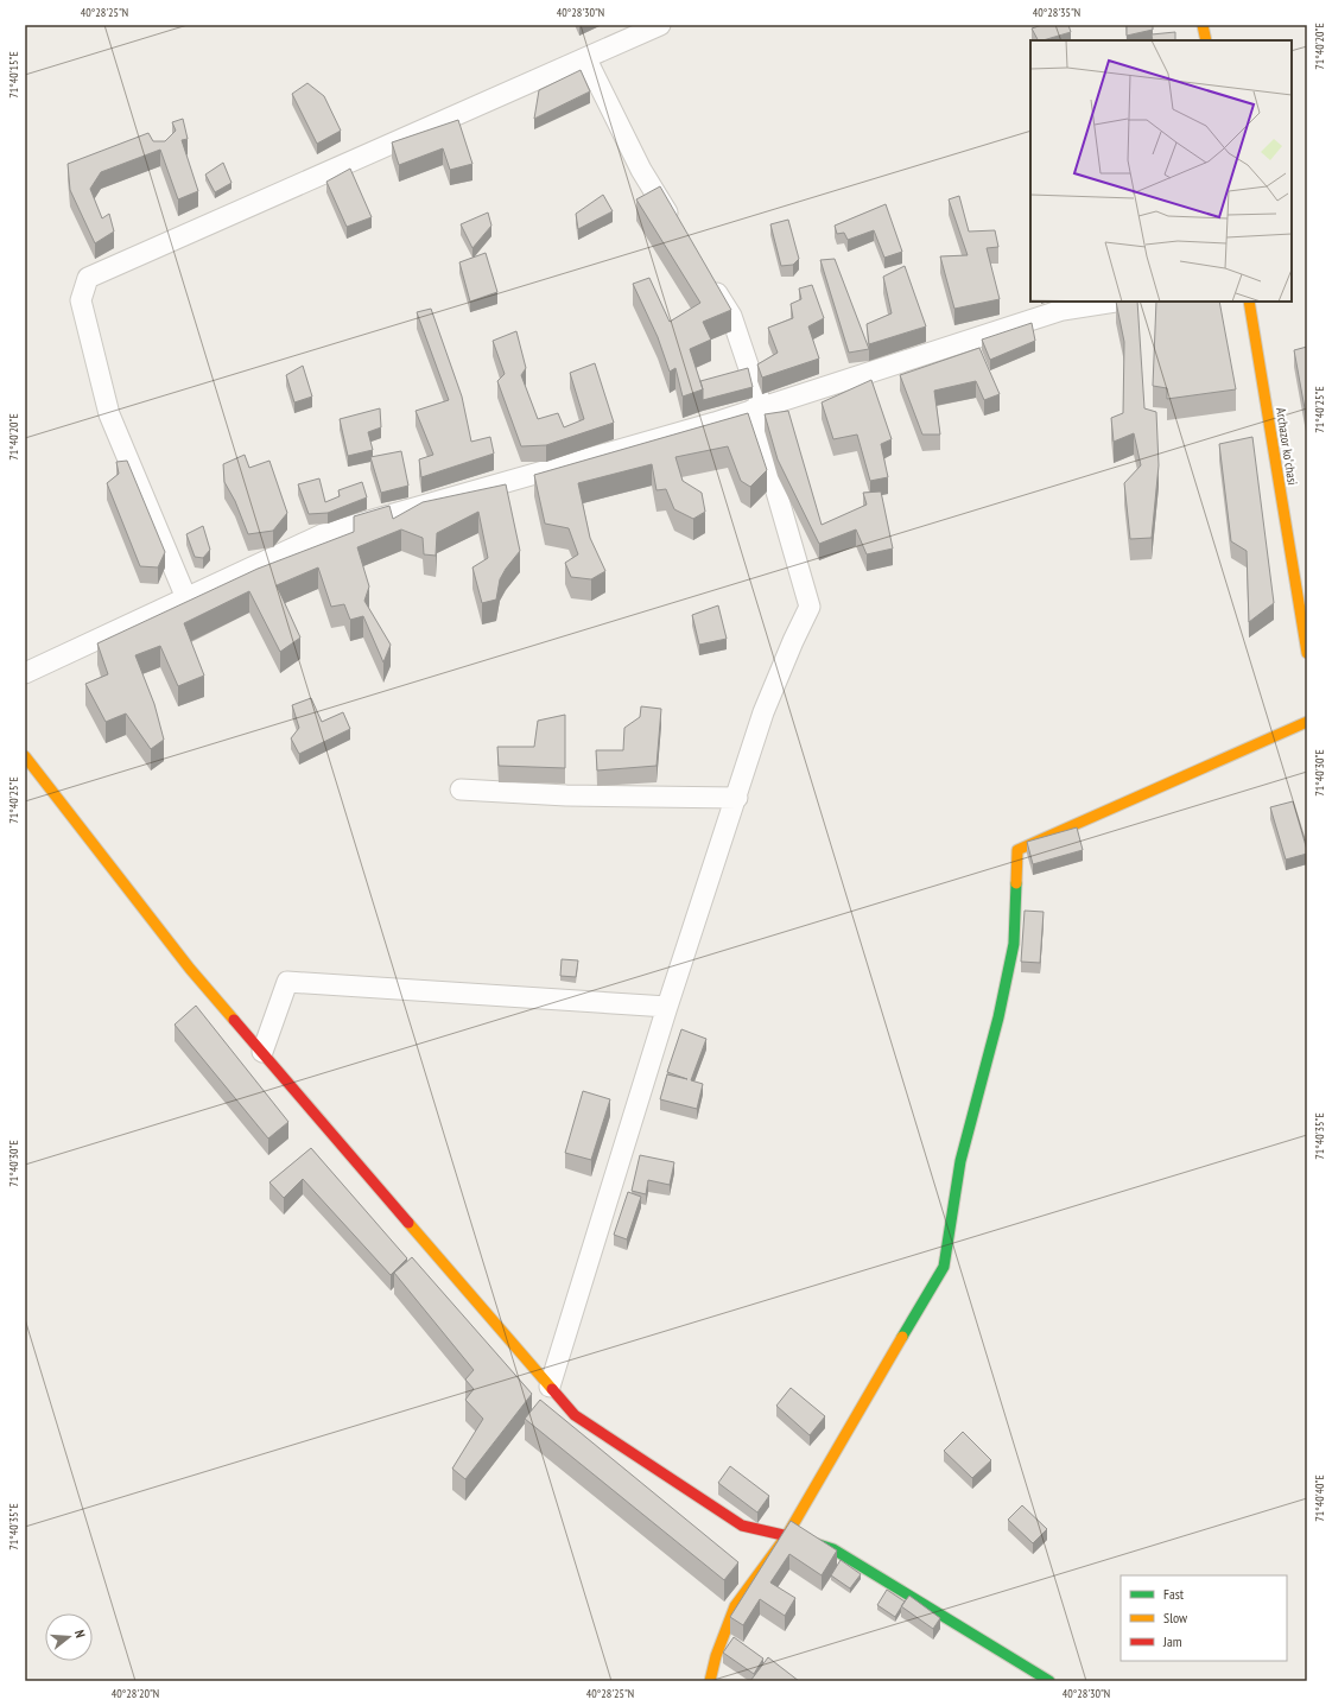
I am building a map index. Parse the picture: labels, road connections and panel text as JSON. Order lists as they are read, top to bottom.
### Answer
{
  "streets": {
    "street": ["Archazor koʻchasi"]
  },
  "legend": ["Fast", "Slow", "Jam"],
  "north": "right",
  "coordinates": [
    "40°28'25\"N",
    "40°28'30\"N",
    "40°28'35\"N",
    "71°40'20\"E",
    "71°40'15\"E",
    "71°40'25\"E",
    "71°40'30\"E",
    "71°40'35\"E",
    "71°40'40\"E",
    "40°28'20\"N"
  ]
}
